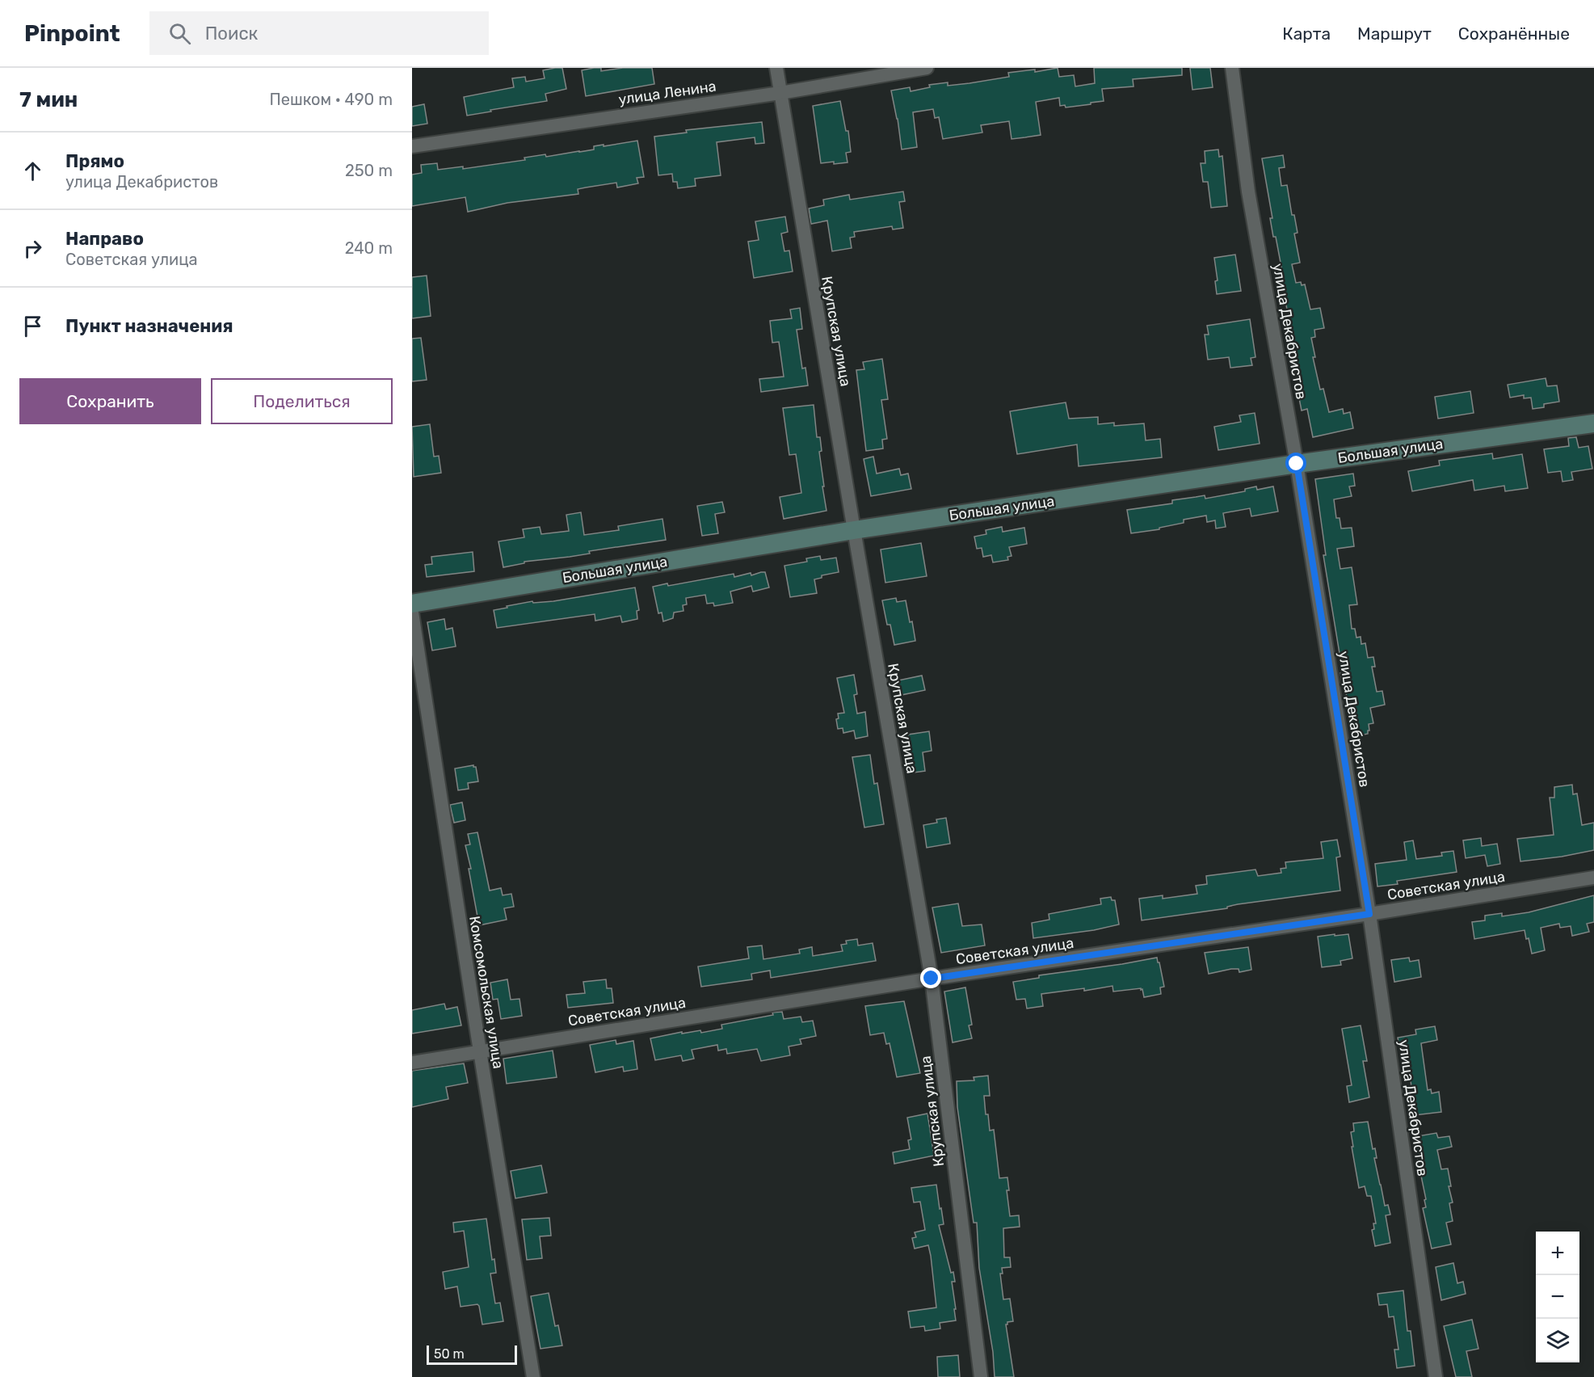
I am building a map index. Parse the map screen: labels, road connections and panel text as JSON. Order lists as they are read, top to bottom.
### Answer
{
  "streets": {
    "street": [
      "улица Ленина",
      "Крупская улица",
      "улица Декабристов",
      "Большая улица",
      "Советская улица",
      "Комсомольская улица"
    ]
  },
  "crossings": [
    ["улица Ленина", "Крупская улица"],
    ["Крупская улица", "Большая улица"],
    ["Крупская улица", "Советская улица"],
    ["улица Декабристов", "Большая улица"],
    ["улица Декабристов", "Советская улица"],
    ["Советская улица", "Комсомольская улица"]
  ],
  "scale_bar": "50 m",
  "page": {
    "header": "Pinpoint",
    "search": "Поиск",
    "nav": ["Карта", "Маршрут", "Сохранённые"],
    "heading": ["7 мин", "Пешком · 490 m"],
    "list": [
      ["Прямо", "улица Декабристов", "250 m"],
      ["Направо", "Советская улица", "240 m"],
      "Пункт назначения"
    ],
    "buttons": ["Сохранить", "Поделиться"],
    "map_buttons": ["+", "−"],
    "scale": "50 m"
  }
}
